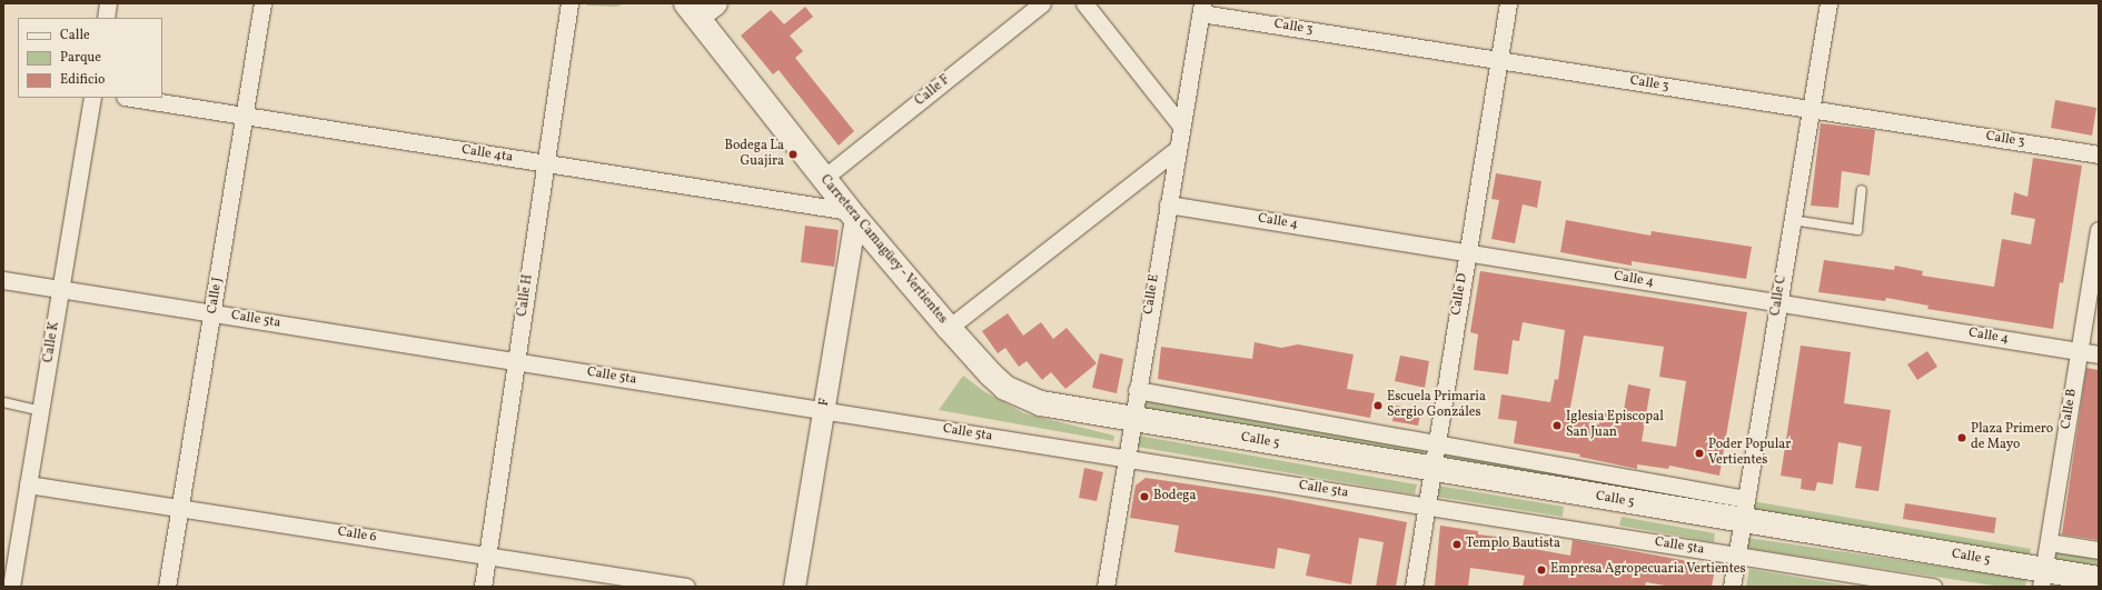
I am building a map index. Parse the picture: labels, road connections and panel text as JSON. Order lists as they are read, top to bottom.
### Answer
{
  "streets": {
    "main road": ["Carretera Camagüey - Vertientes", "Calle 5"],
    "street": [
      "Calle 3",
      "Calle F",
      "Calle 4ta",
      "Calle 4",
      "Calle E",
      "Calle D",
      "Calle J",
      "Calle H",
      "Calle C",
      "Calle 5ta",
      "Calle K",
      "F",
      "Calle B",
      "Calle 6"
    ]
  },
  "crossings": [
    ["Calle 3", "Calle E"],
    ["Calle 3", "Calle D"],
    ["Calle 3", "Calle C"],
    ["Calle F", "Carretera Camagüey - Vertientes"],
    ["Calle 4ta", "Carretera Camagüey - Vertientes"],
    ["Calle 4ta", "Calle J"],
    ["Calle 4ta", "Calle H"],
    ["Calle 4ta", "F"],
    ["Calle 4", "Calle E"],
    ["Calle 4", "Calle D"],
    ["Calle 4", "Calle C"],
    ["Calle 4", "Calle B"],
    ["Carretera Camagüey - Vertientes", "Calle E"],
    ["Carretera Camagüey - Vertientes", "F"],
    ["Carretera Camagüey - Vertientes", "Calle 5"],
    ["Calle E", "Calle 5ta"],
    ["Calle E", "Calle 5"],
    ["Calle D", "Calle 5ta"],
    ["Calle D", "Calle 5"],
    ["Calle J", "Calle 5ta"],
    ["Calle J", "Calle 6"],
    ["Calle H", "Calle 5ta"],
    ["Calle H", "Calle 6"],
    ["Calle C", "Calle 5ta"],
    ["Calle C", "Calle 5"],
    ["Calle 5ta", "Calle K"],
    ["Calle 5ta", "F"],
    ["Calle K", "Calle 6"],
    ["Calle B", "Calle 5"]
  ],
  "places": [
    "Bodega La Guajira",
    "Escuela Primaria Sergio Gonzáles",
    "Iglesia Episcopal San Juan",
    "Plaza Primero de Mayo",
    "Poder Popular Vertientes",
    "Bodega",
    "Templo Bautista",
    "Empresa Agropecuaria Vertientes"
  ],
  "legend": ["Calle", "Parque", "Edificio"]
}
